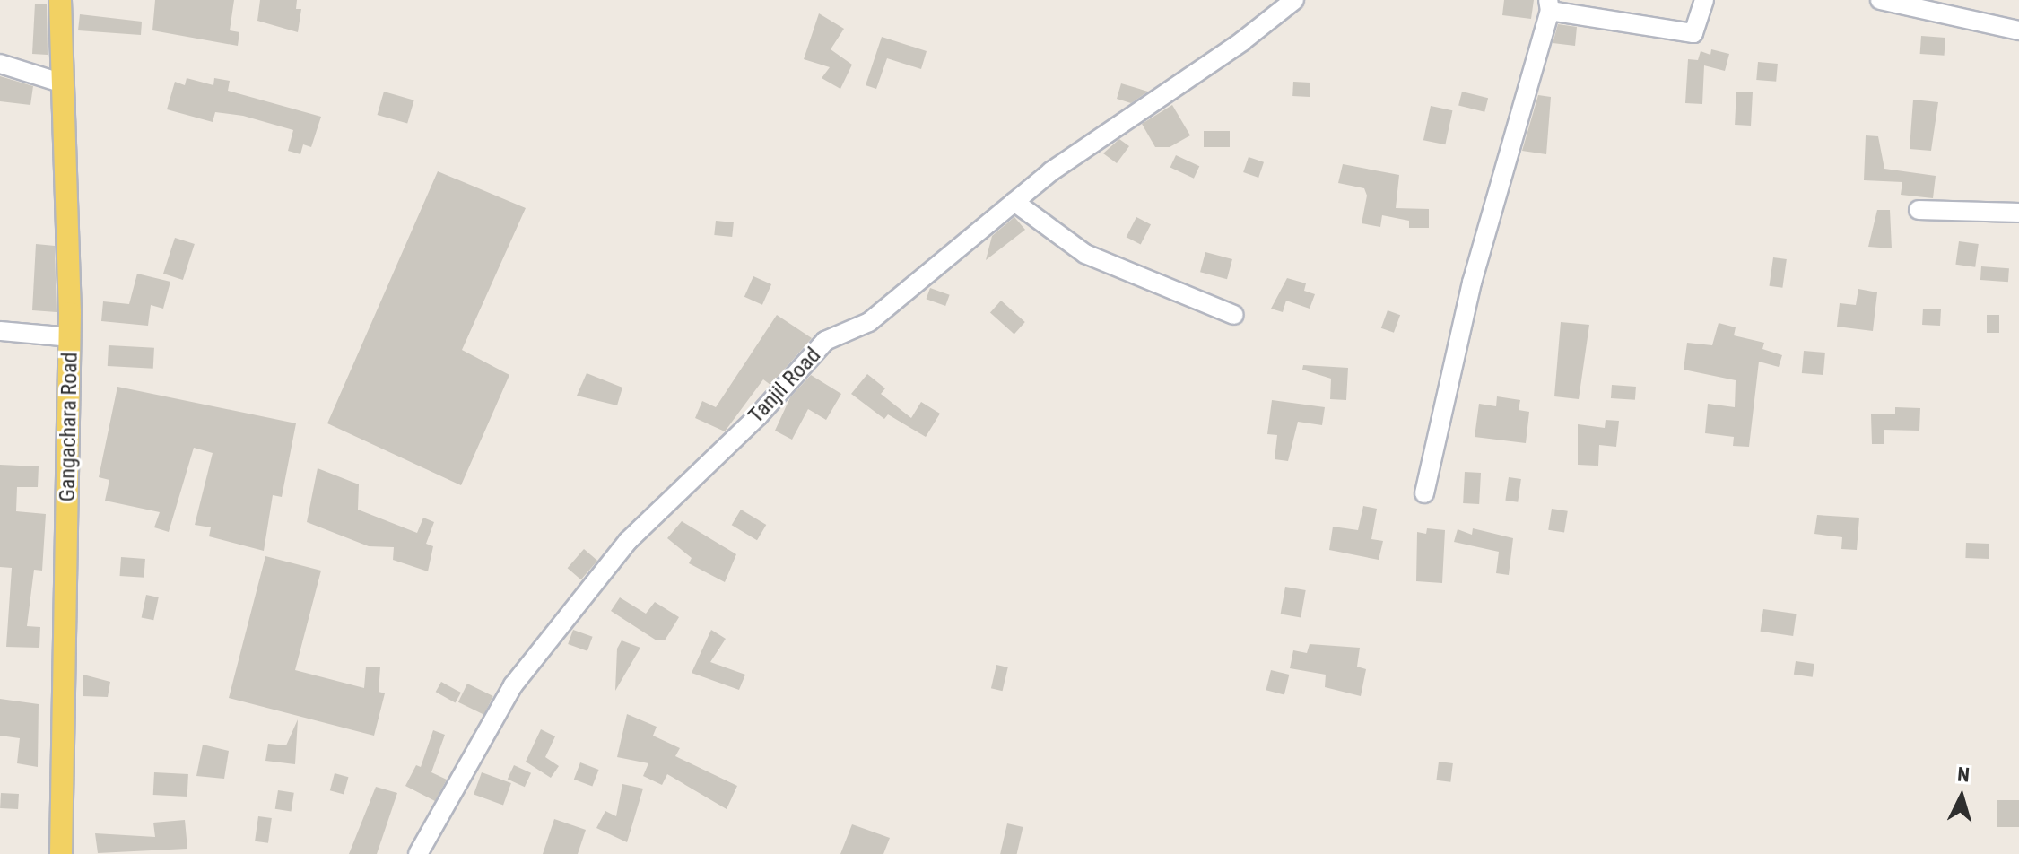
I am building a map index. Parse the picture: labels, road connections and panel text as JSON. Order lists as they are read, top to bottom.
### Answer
{
  "streets": {
    "main road": ["Gangachara Road"],
    "street": ["Tanjil Road"]
  },
  "north": "top"
}
